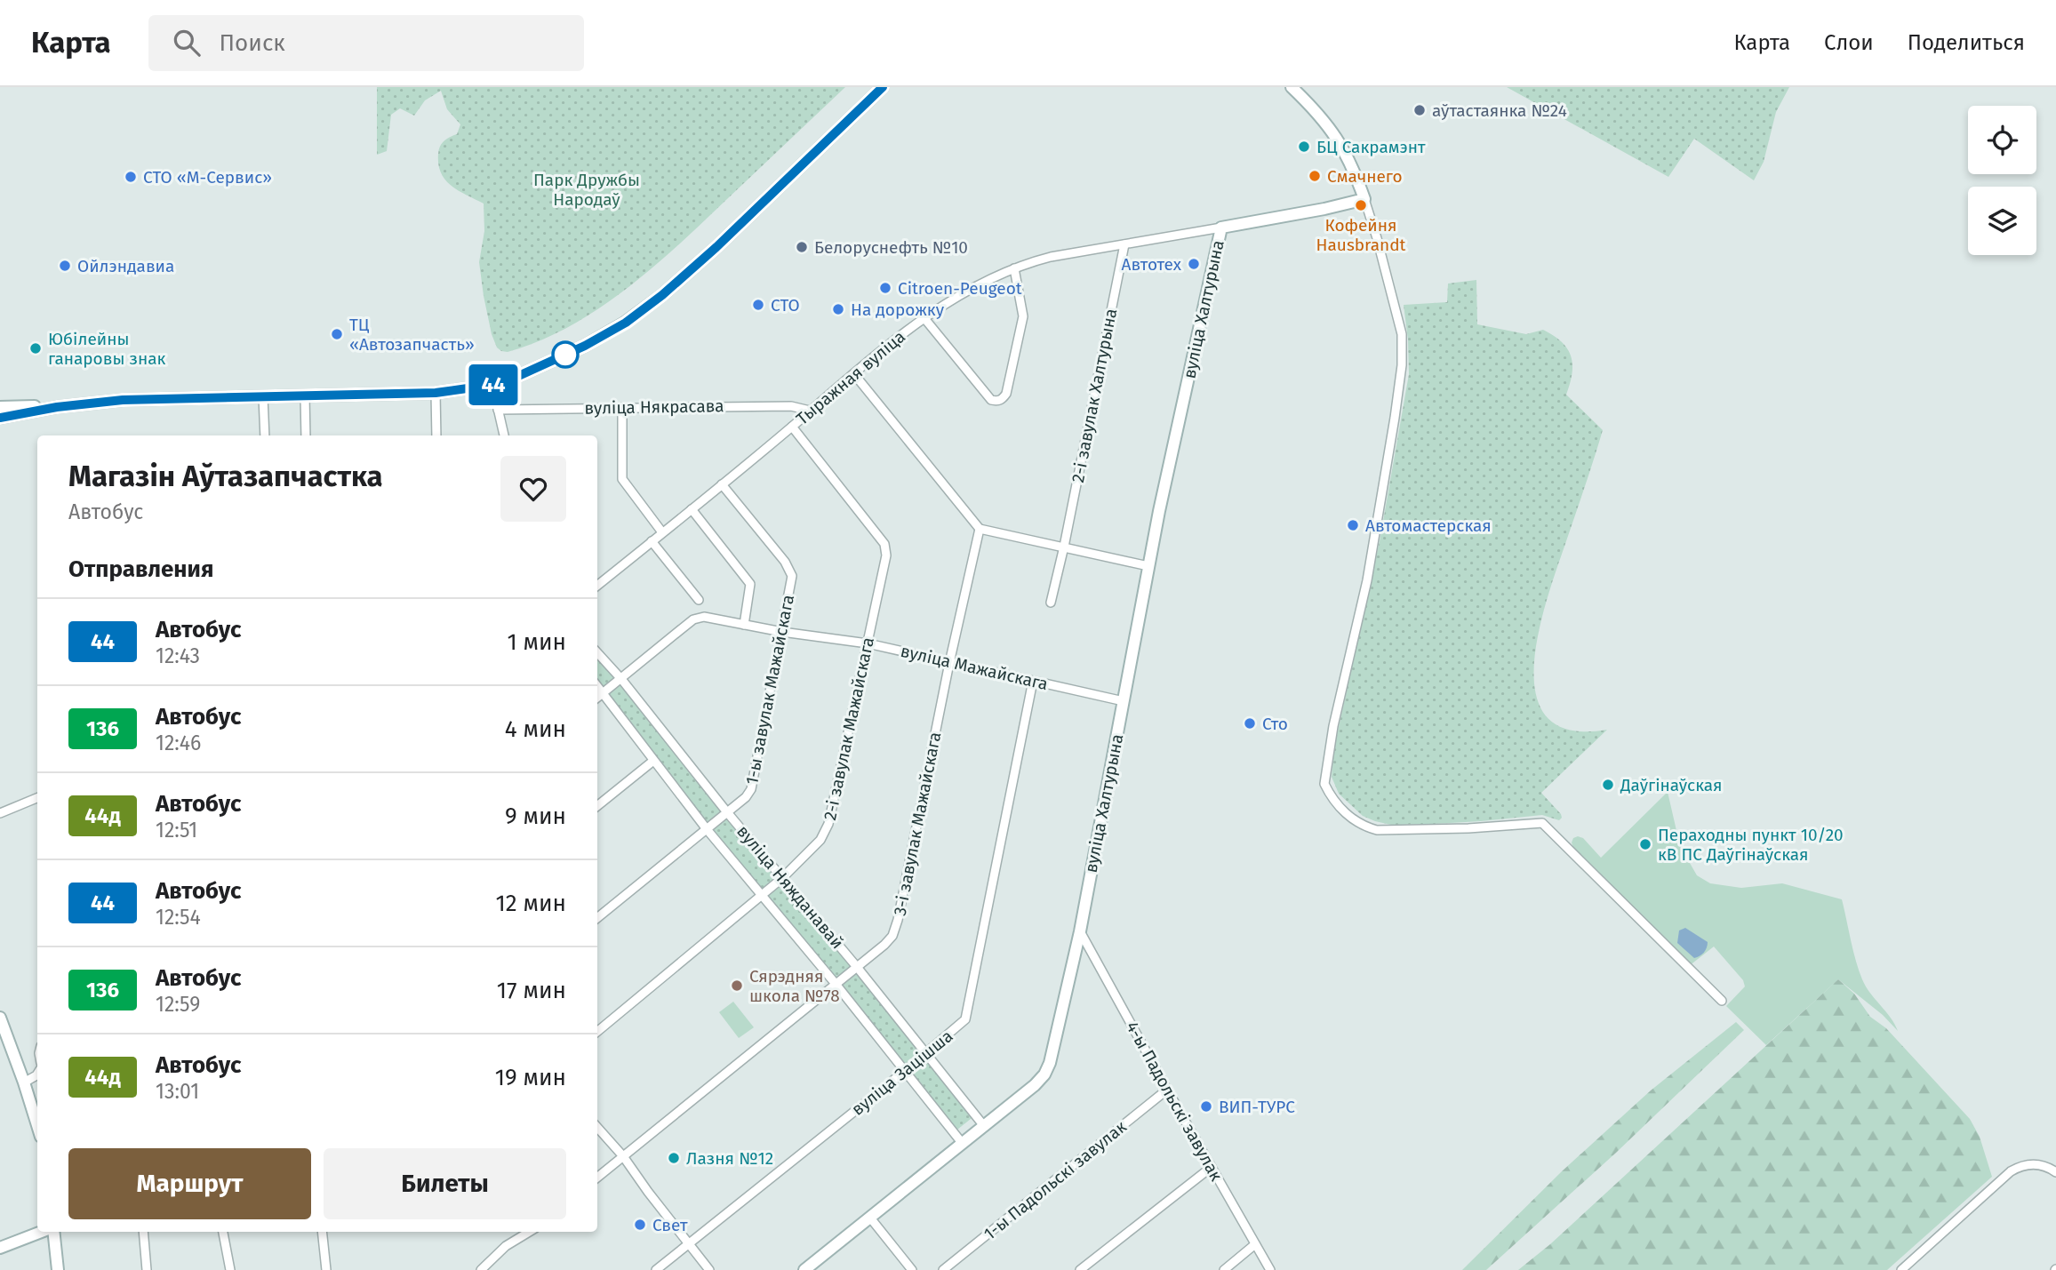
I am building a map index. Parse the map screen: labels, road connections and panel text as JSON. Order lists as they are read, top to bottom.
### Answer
{
  "streets": {
    "street": [
      "вуліца Халтурына",
      "Тыражная вуліца",
      "2-і завулак Халтурына",
      "вуліца Някрасава",
      "вуліца Мажайскага",
      "1-ы завулак Мажайскага",
      "2-і завулак Мажайскага",
      "3-і завулак Мажайскага",
      "вуліца Няжданавай",
      "вуліца Зацішша",
      "4-ы Падольскі завулак",
      "1-ы Падольскі завулак"
    ]
  },
  "crossings": [
    ["вуліца Халтурына", "Тыражная вуліца"],
    ["вуліца Халтурына", "вуліца Мажайскага"],
    ["вуліца Халтурына", "вуліца Няжданавай"],
    ["вуліца Халтурына", "4-ы Падольскі завулак"],
    ["Тыражная вуліца", "2-і завулак Халтурына"],
    ["Тыражная вуліца", "вуліца Някрасава"],
    ["Тыражная вуліца", "1-ы завулак Мажайскага"],
    ["Тыражная вуліца", "2-і завулак Мажайскага"],
    ["вуліца Мажайскага", "1-ы завулак Мажайскага"],
    ["вуліца Мажайскага", "2-і завулак Мажайскага"],
    ["вуліца Мажайскага", "3-і завулак Мажайскага"],
    ["вуліца Мажайскага", "вуліца Няжданавай"],
    ["вуліца Мажайскага", "вуліца Зацішша"],
    ["1-ы завулак Мажайскага", "вуліца Няжданавай"],
    ["2-і завулак Мажайскага", "вуліца Няжданавай"],
    ["3-і завулак Мажайскага", "вуліца Няжданавай"],
    ["вуліца Няжданавай", "вуліца Зацішша"],
    ["4-ы Падольскі завулак", "1-ы Падольскі завулак"]
  ],
  "parks": ["Парк Дружбы Народаў"],
  "places": [
    "аўтастаянка №24",
    "БЦ Сакрамэнт",
    "Смачнего",
    "СТО «М-Сервис»",
    "Кофейня Hausbrandt",
    "Белоруснефть №10",
    "Автотех",
    "Ойлэндавиа",
    "Citroen-Peugeot",
    "СТО",
    "На дорожку",
    "ТЦ «Автозапчасть»",
    "Юбілейны ганаровы знак",
    "Автомастерская",
    "Сто",
    "Даўгінаўская",
    "Пераходны пункт 10/20 кВ ПС Даўгінаўская",
    "Сярэдняя школа №78",
    "ВИП-ТУРС",
    "Лазня №12",
    "Свет"
  ],
  "lines": ["bus line 44"],
  "page": {
    "header": "Карта",
    "search": "Поиск",
    "nav": ["Карта", "Слои", "Поделиться"],
    "on_map": "44",
    "heading": [
      ["Магазін Аўтазапчастка", "Автобус"],
      "Отправления"
    ],
    "list": [
      {
        "mark": "44",
        "name": "Автобус",
        "note": "12:43",
        "value": "1 мин"
      },
      {
        "mark": "136",
        "name": "Автобус",
        "note": "12:46",
        "value": "4 мин"
      },
      {
        "mark": "44д",
        "name": "Автобус",
        "note": "12:51",
        "value": "9 мин"
      },
      {
        "mark": "44",
        "name": "Автобус",
        "note": "12:54",
        "value": "12 мин"
      },
      {
        "mark": "136",
        "name": "Автобус",
        "note": "12:59",
        "value": "17 мин"
      },
      {
        "mark": "44д",
        "name": "Автобус",
        "note": "13:01",
        "value": "19 мин"
      }
    ],
    "buttons": ["Маршрут", "Билеты"]
  }
}
